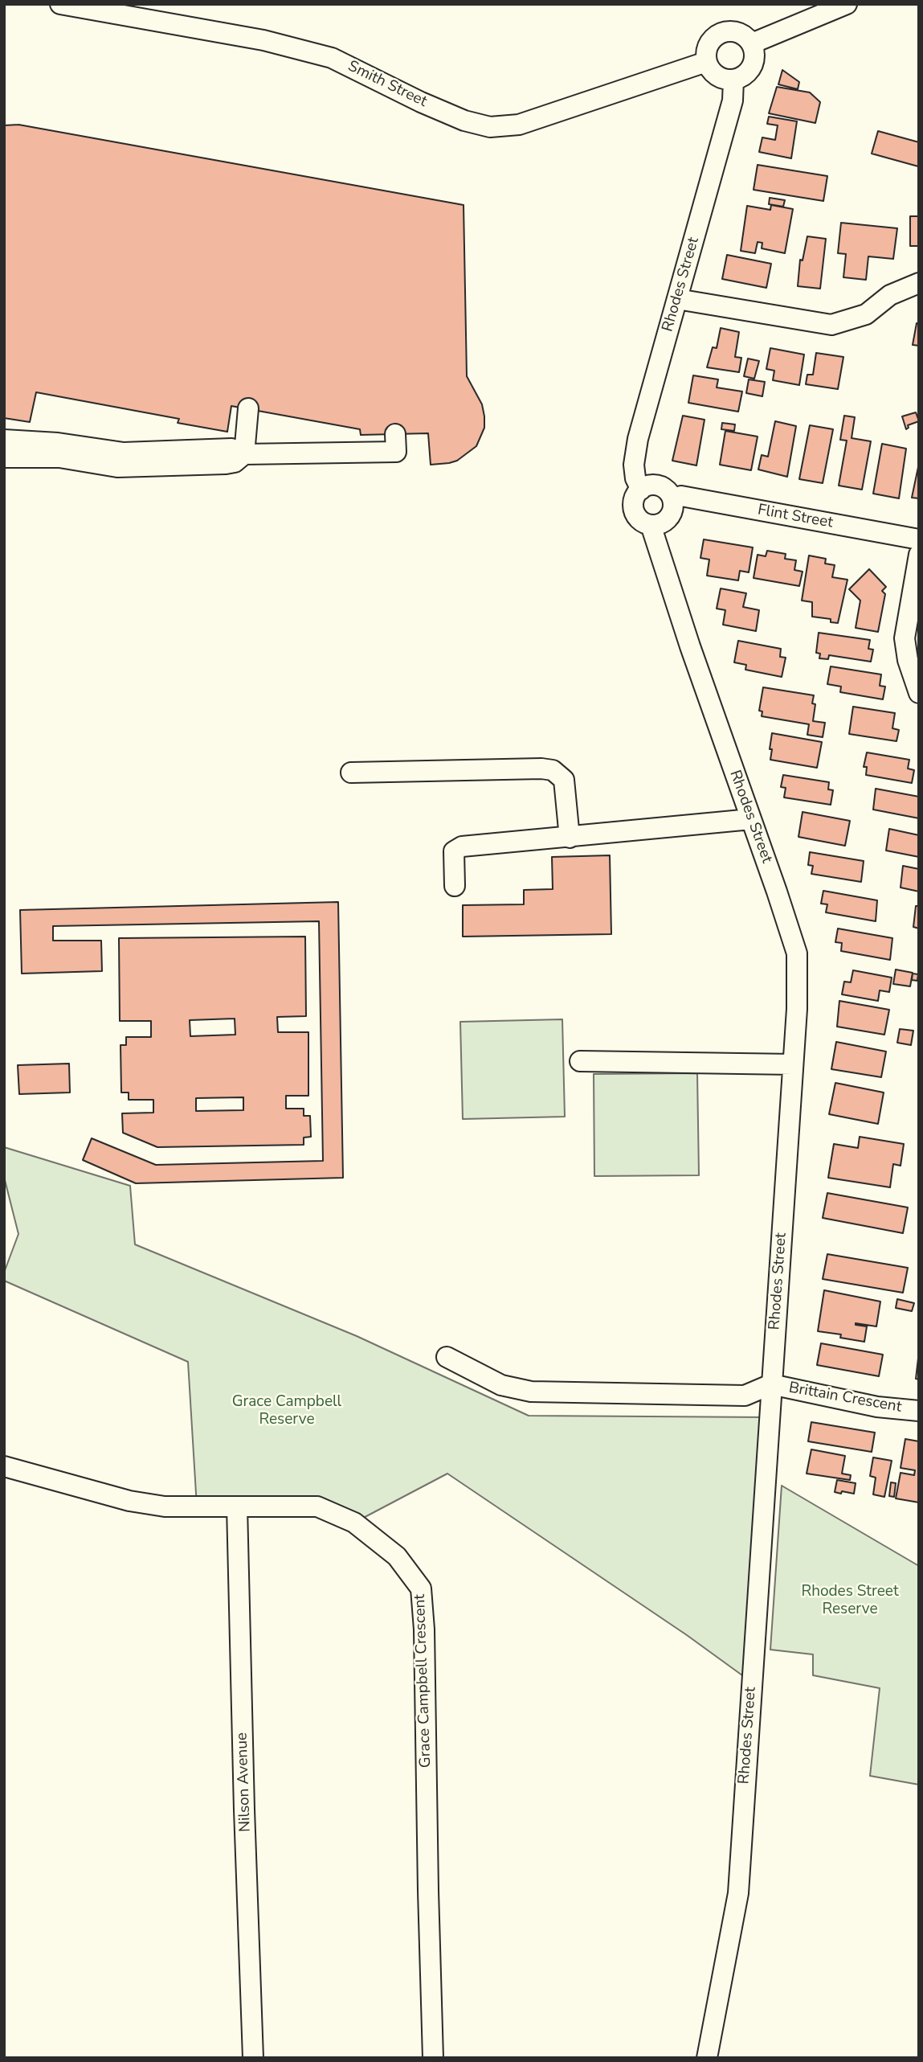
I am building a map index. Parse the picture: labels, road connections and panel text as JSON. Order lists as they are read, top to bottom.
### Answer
{
  "streets": {
    "street": [
      "Smith Street",
      "Rhodes Street",
      "Flint Street",
      "Brittain Crescent",
      "Grace Campbell Crescent",
      "Nilson Avenue"
    ]
  },
  "crossings": [
    ["Smith Street", "Rhodes Street"],
    ["Rhodes Street", "Flint Street"],
    ["Rhodes Street", "Brittain Crescent"],
    ["Grace Campbell Crescent", "Nilson Avenue"]
  ],
  "parks": ["Grace Campbell Reserve", "Rhodes Street Reserve"]
}
